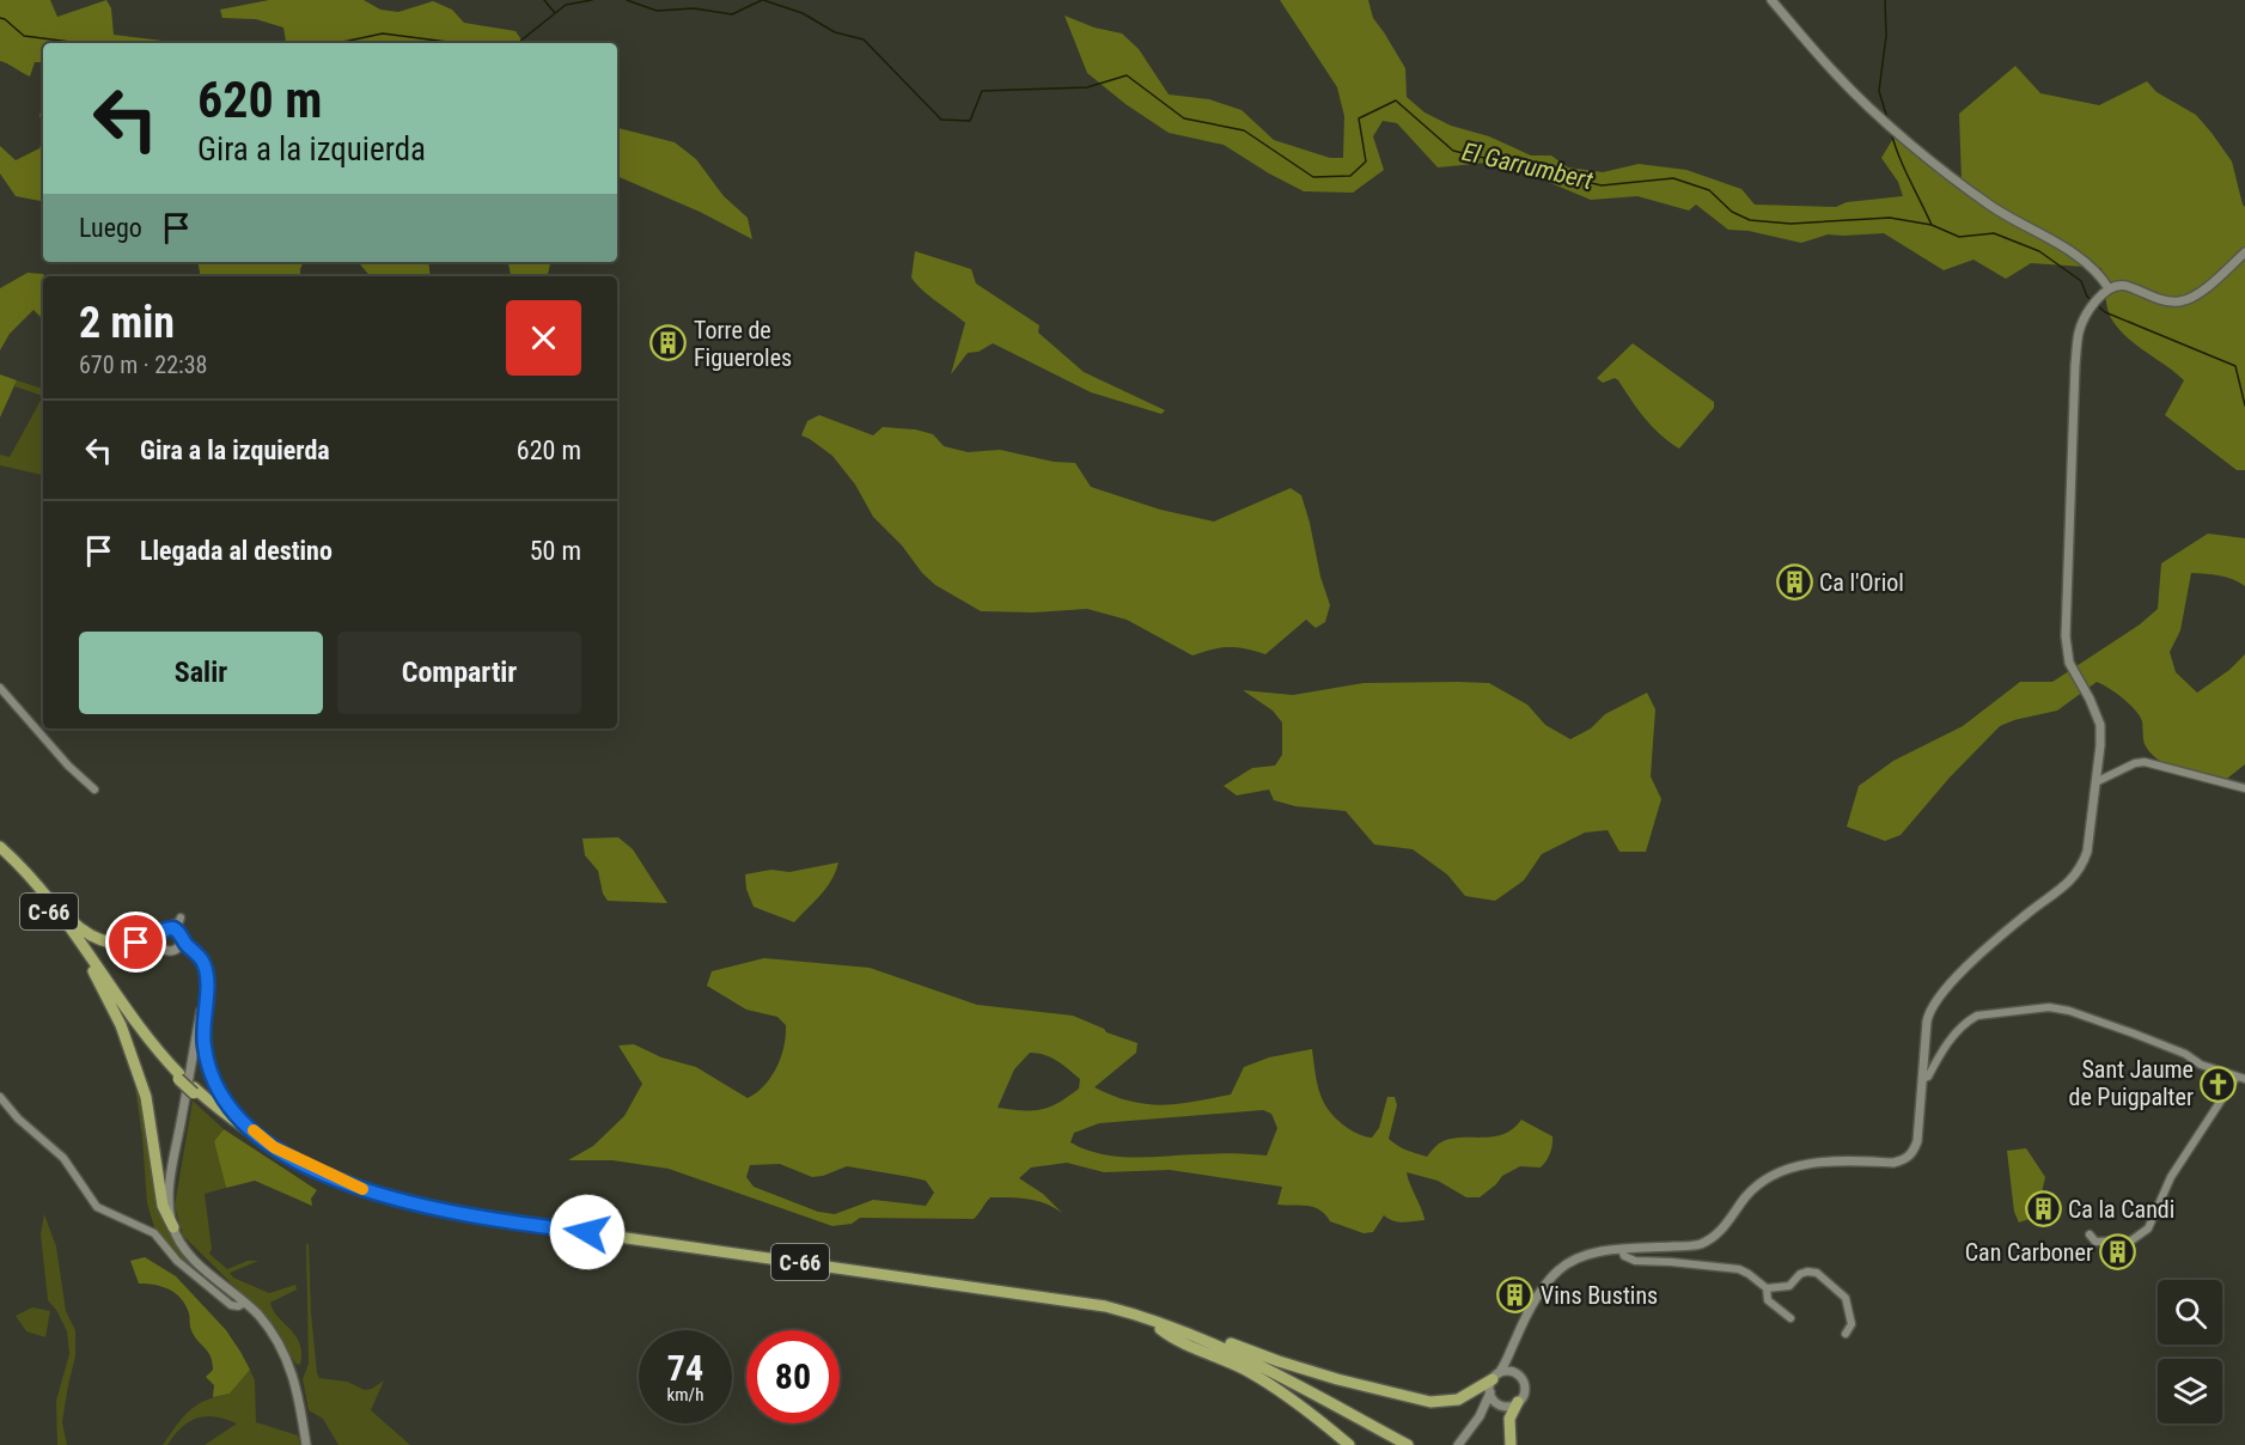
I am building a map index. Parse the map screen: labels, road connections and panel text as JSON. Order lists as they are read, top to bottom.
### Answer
{
  "streets": {
    "highway": ["C-66"]
  },
  "water": ["El Garrumbert"],
  "places": {
    "building": [
      "Torre de Figueroles",
      "Ca l'Oriol",
      "Ca la Candi",
      "Can Carboner",
      "Vins Bustins"
    ],
    "church": ["Sant Jaume de Puigpalter"]
  },
  "page": {
    "turn": ["620 m", "Gira a la izquierda"],
    "then": "Luego",
    "heading": ["2 min", "670 m · 22:38"],
    "list": [
      {
        "name": "Gira a la izquierda",
        "value": "620 m"
      },
      {
        "name": "Llegada al destino",
        "value": "50 m"
      }
    ],
    "buttons": ["Salir", "Compartir"],
    "speed": "74 km/h",
    "limit": "80"
  }
}
